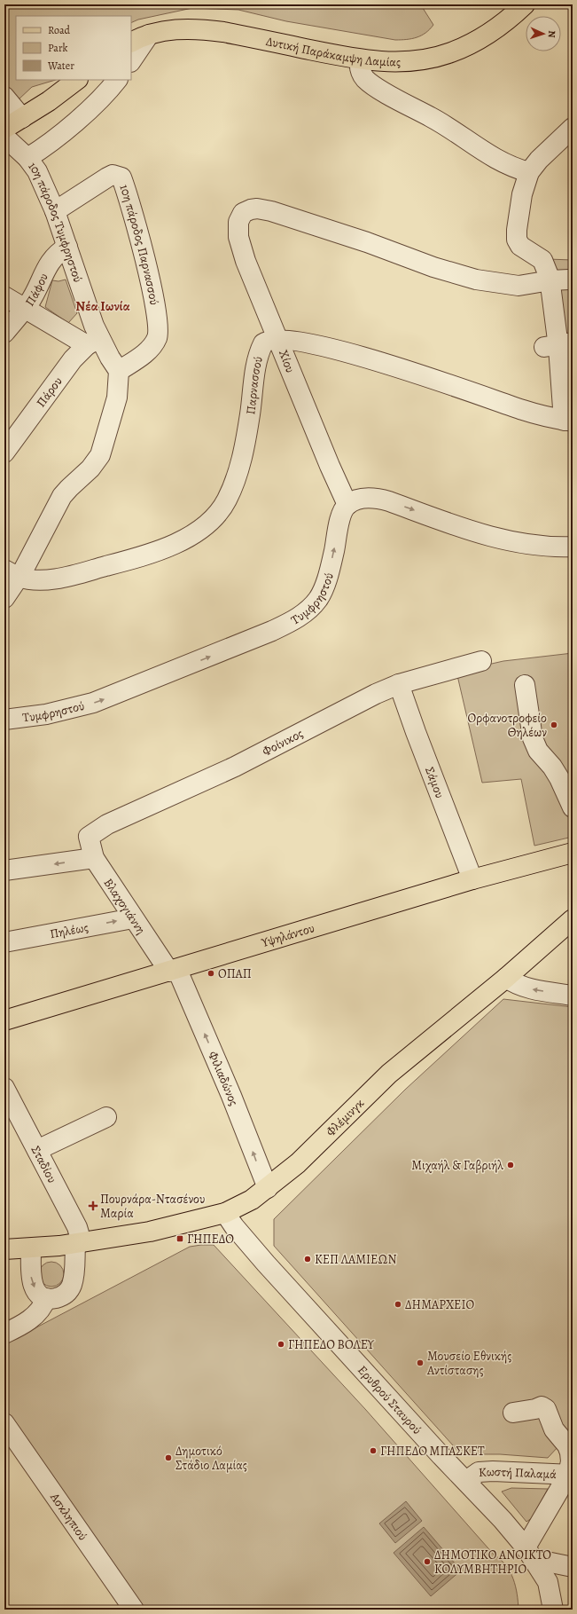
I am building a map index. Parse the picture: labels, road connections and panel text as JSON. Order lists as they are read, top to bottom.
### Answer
{
  "streets": {
    "main road": ["Δυτική Παράκαμψη Λαμίας", "Υψηλάντου", "Φλέμινγκ"],
    "street": [
      "10η πάροδος Τυμφρηστού",
      "10η πάροδος Παρνασσού",
      "Πάφου",
      "Χίου",
      "Παρνασσού",
      "Πάρου",
      "Τυμφρηστού",
      "Φοίνικος",
      "Σάμου",
      "Βλαχογιάννη",
      "Πηλέως",
      "Φιλιαδώνος",
      "Σταδίου",
      "Ερυθρού Σταυρού",
      "Κωστή Παλαμά",
      "Ασκληπιού"
    ]
  },
  "crossings": [
    ["10η πάροδος Τυμφρηστού", "10η πάροδος Παρνασσού"],
    ["10η πάροδος Τυμφρηστού", "Πάφου"],
    ["10η πάροδος Τυμφρηστού", "Πάρου"],
    ["Χίου", "Παρνασσού"],
    ["Χίου", "Τυμφρηστού"],
    ["Φοίνικος", "Σάμου"],
    ["Φοίνικος", "Βλαχογιάννη"],
    ["Σάμου", "Υψηλάντου"],
    ["Βλαχογιάννη", "Πηλέως"],
    ["Βλαχογιάννη", "Υψηλάντου"],
    ["Βλαχογιάννη", "Φιλιαδώνος"],
    ["Υψηλάντου", "Φιλιαδώνος"],
    ["Φιλιαδώνος", "Φλέμινγκ"],
    ["Φλέμινγκ", "Σταδίου"],
    ["Φλέμινγκ", "Ερυθρού Σταυρού"],
    ["Ερυθρού Σταυρού", "Κωστή Παλαμά"]
  ],
  "one_way": ["Τυμφρηστού", "Φιλιαδώνος"],
  "districts": ["Νέα Ιωνία"],
  "places": {
    "other": [
      "Ορφανοτροφείο Θηλέων",
      "ΟΠΑΠ",
      "Μιχαήλ & Γαβριήλ",
      "ΚΕΠ ΛΑΜΙΕΩΝ",
      "ΔΗΜΑΡΧΕΙΟ",
      "ΓΗΠΕΔΟ ΒΟΛΕΥ",
      "Μουσείο Εθνικής Αντίστασης",
      "ΓΗΠΕΔΟ ΜΠΑΣΚΕΤ",
      "Δημοτικό Στάδιο Λαμίας",
      "ΔΗΜΟΤΙΚΟ ΑΝΟΙΚΤΟ ΚΟΛΥΜΒΗΤΗΡΙΟ"
    ],
    "health": ["Πουρνάρα-Ντασένου Μαρία"],
    "transit": ["ΓΗΠΕΔΟ"]
  },
  "legend": ["Road", "Park", "Water"],
  "north": "right"
}
